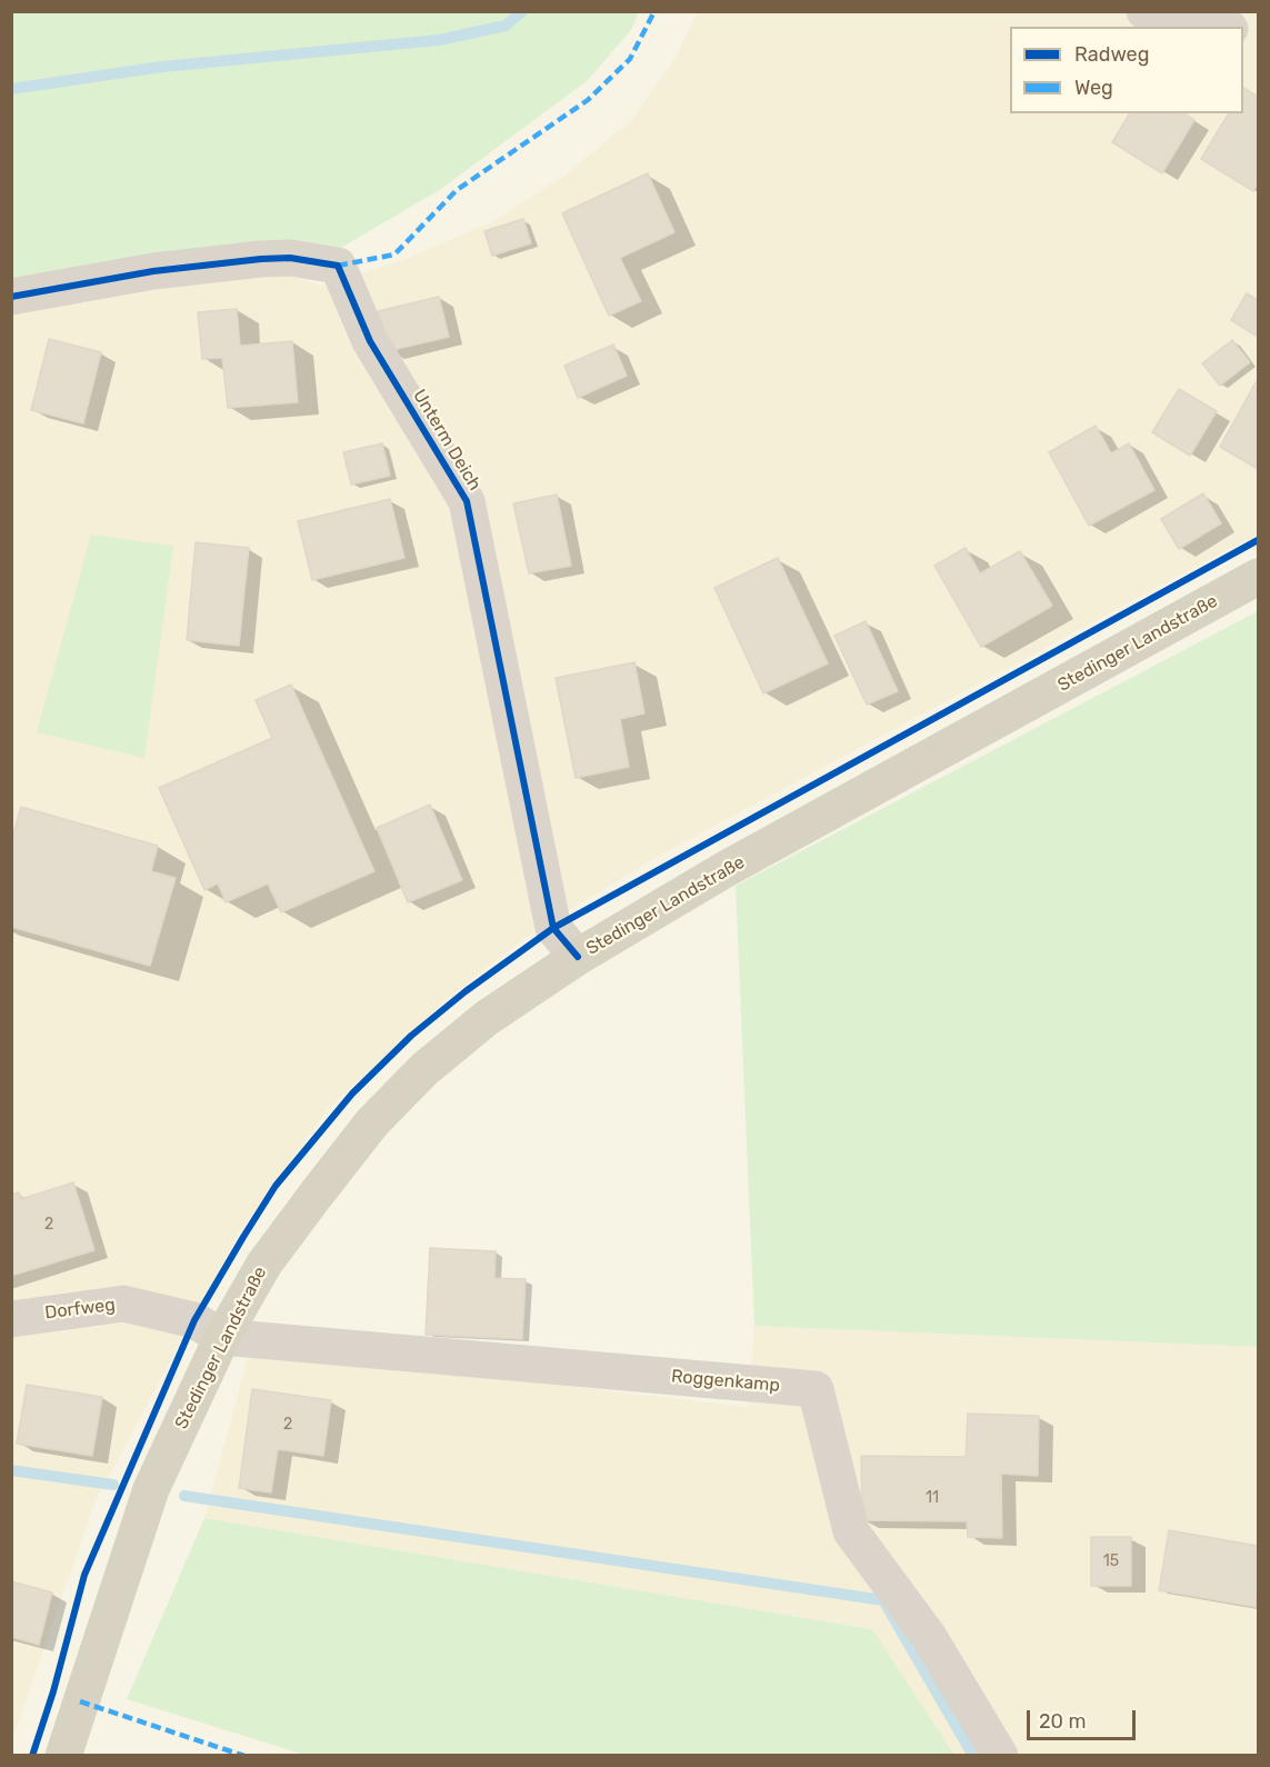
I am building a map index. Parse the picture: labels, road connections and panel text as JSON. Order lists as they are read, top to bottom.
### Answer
{
  "streets": {
    "main road": ["Stedinger Landstraße"],
    "street": ["Unterm Deich", "Dorfweg", "Roggenkamp"]
  },
  "crossings": [
    ["Unterm Deich", "Stedinger Landstraße"],
    ["Stedinger Landstraße", "Dorfweg"],
    ["Stedinger Landstraße", "Roggenkamp"],
    ["Dorfweg", "Roggenkamp"]
  ],
  "house_numbers": [
    "2",
    "2",
    "11",
    "15"
  ],
  "legend": ["Radweg", "Weg"],
  "scale_bar": "20 m"
}
